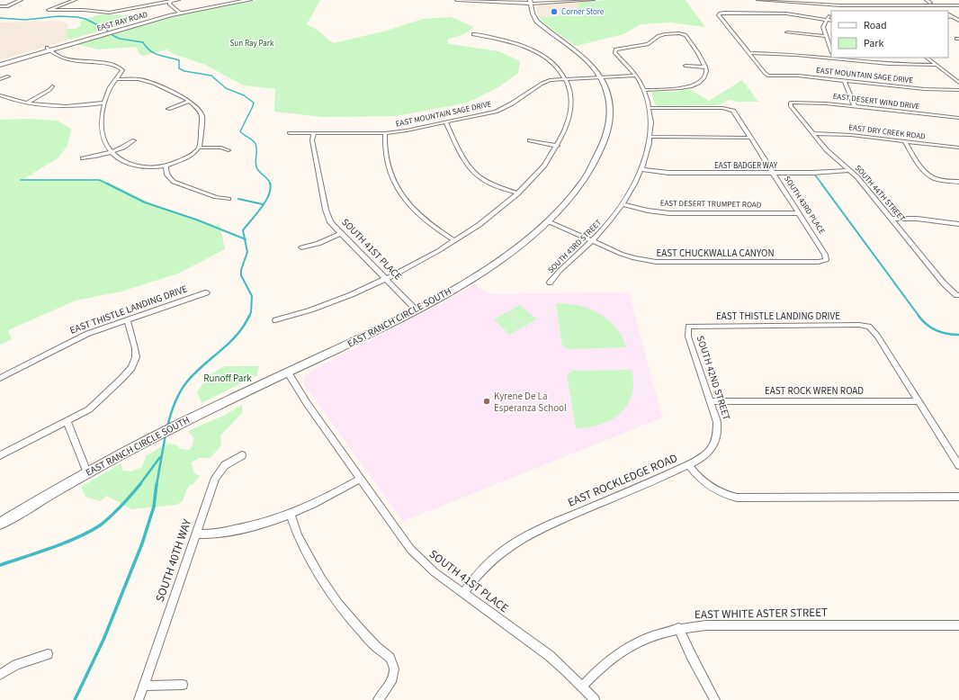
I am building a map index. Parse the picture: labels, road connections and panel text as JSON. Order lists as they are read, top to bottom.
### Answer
{
  "streets": {
    "main road": ["EAST RAY ROAD", "EAST RANCH CIRCLE SOUTH"],
    "street": [
      "EAST MOUNTAIN SAGE DRIVE",
      "EAST DESERT WIND DRIVE",
      "EAST DRY CREEK ROAD",
      "EAST BADGER WAY",
      "SOUTH 44TH STREET",
      "EAST DESERT TRUMPET ROAD",
      "SOUTH 43RD PLACE",
      "SOUTH 43RD STREET",
      "SOUTH 41ST PLACE",
      "EAST CHUCKWALLA CANYON",
      "EAST THISTLE LANDING DRIVE",
      "SOUTH 42ND STREET",
      "EAST ROCK WREN ROAD",
      "EAST ROCKLEDGE ROAD",
      "SOUTH 40TH WAY",
      "EAST WHITE ASTER STREET"
    ]
  },
  "crossings": [
    ["EAST MOUNTAIN SAGE DRIVE", "SOUTH 43RD STREET"],
    ["EAST MOUNTAIN SAGE DRIVE", "SOUTH 41ST PLACE"],
    ["EAST MOUNTAIN SAGE DRIVE", "EAST RANCH CIRCLE SOUTH"],
    ["EAST DESERT WIND DRIVE", "SOUTH 44TH STREET"],
    ["EAST DRY CREEK ROAD", "SOUTH 44TH STREET"],
    ["EAST BADGER WAY", "SOUTH 44TH STREET"],
    ["EAST BADGER WAY", "SOUTH 43RD PLACE"],
    ["EAST BADGER WAY", "SOUTH 43RD STREET"],
    ["EAST DESERT TRUMPET ROAD", "SOUTH 43RD PLACE"],
    ["EAST DESERT TRUMPET ROAD", "SOUTH 43RD STREET"],
    ["SOUTH 43RD PLACE", "SOUTH 43RD STREET"],
    ["SOUTH 43RD PLACE", "EAST CHUCKWALLA CANYON"],
    ["SOUTH 43RD STREET", "EAST CHUCKWALLA CANYON"],
    ["SOUTH 41ST PLACE", "EAST RANCH CIRCLE SOUTH"],
    ["SOUTH 41ST PLACE", "EAST ROCKLEDGE ROAD"],
    ["SOUTH 41ST PLACE", "EAST WHITE ASTER STREET"],
    ["EAST CHUCKWALLA CANYON", "EAST RANCH CIRCLE SOUTH"],
    ["EAST THISTLE LANDING DRIVE", "SOUTH 42ND STREET"],
    ["EAST THISTLE LANDING DRIVE", "EAST ROCK WREN ROAD"],
    ["SOUTH 42ND STREET", "EAST ROCK WREN ROAD"],
    ["SOUTH 42ND STREET", "EAST ROCKLEDGE ROAD"]
  ],
  "parks": ["Sun Ray Park", "Runoff Park"],
  "places": ["Corner Store", "Kyrene De La Esperanza School"],
  "legend": ["Road", "Park"]
}
